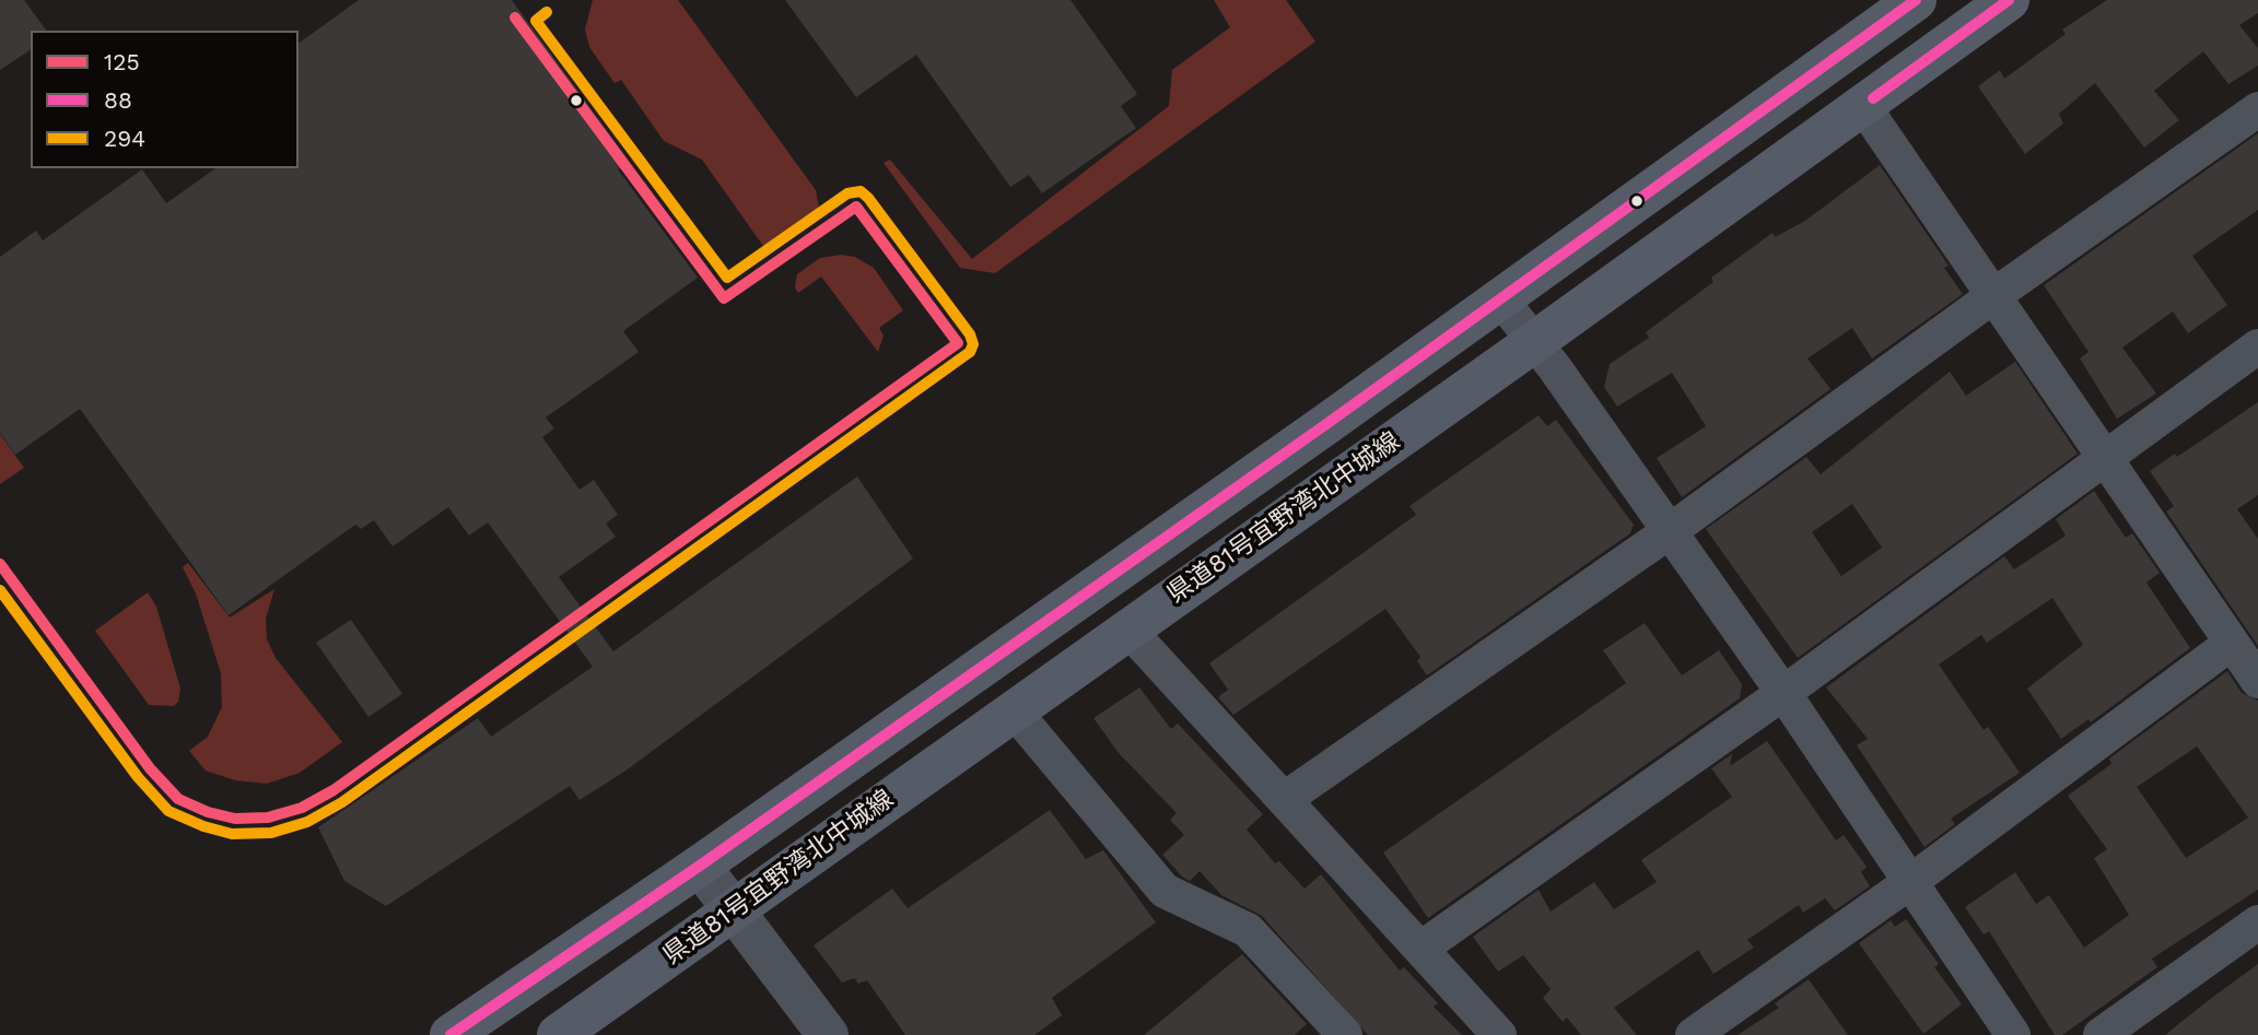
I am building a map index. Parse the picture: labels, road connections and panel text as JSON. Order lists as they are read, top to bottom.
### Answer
{
  "streets": {
    "main road": ["県道81号宜野湾北中城線"]
  },
  "lines": ["transit line 88", "transit line 294", "transit line 125"],
  "legend": ["125", "88", "294"]
}
